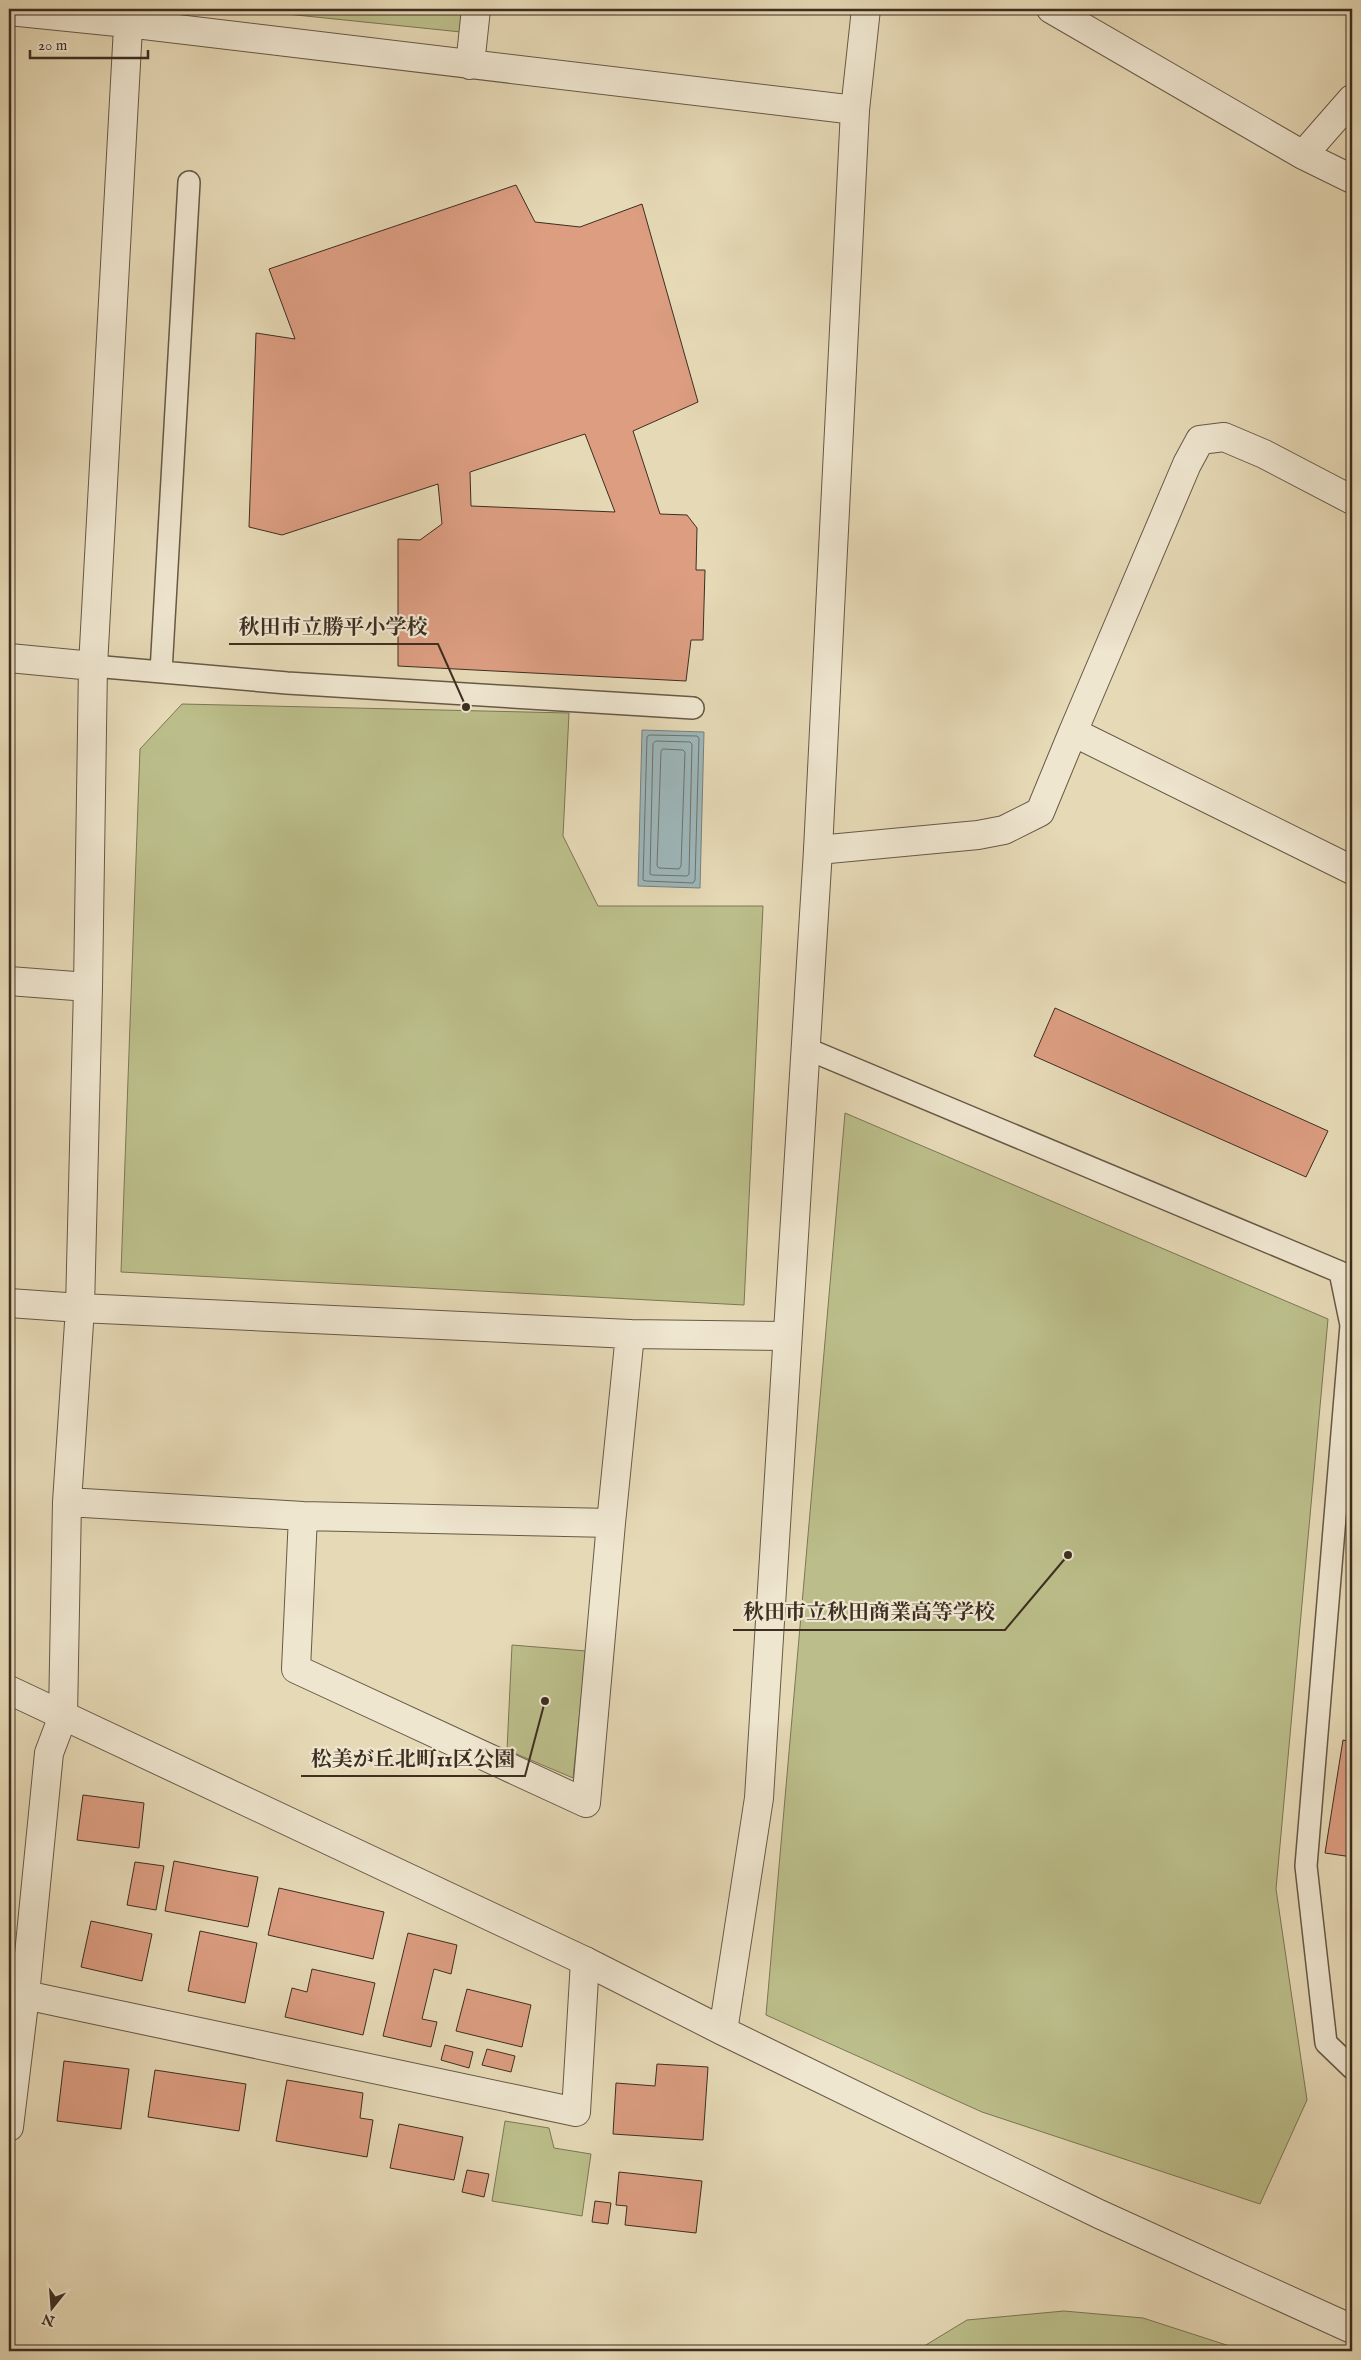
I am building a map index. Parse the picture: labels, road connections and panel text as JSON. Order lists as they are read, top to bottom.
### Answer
{
  "places": ["秋田市立勝平小学校", "秋田市立秋田商業高等学校", "松美が丘北町11区公園"],
  "scale_bar": "20 m",
  "north": "bottom"
}
